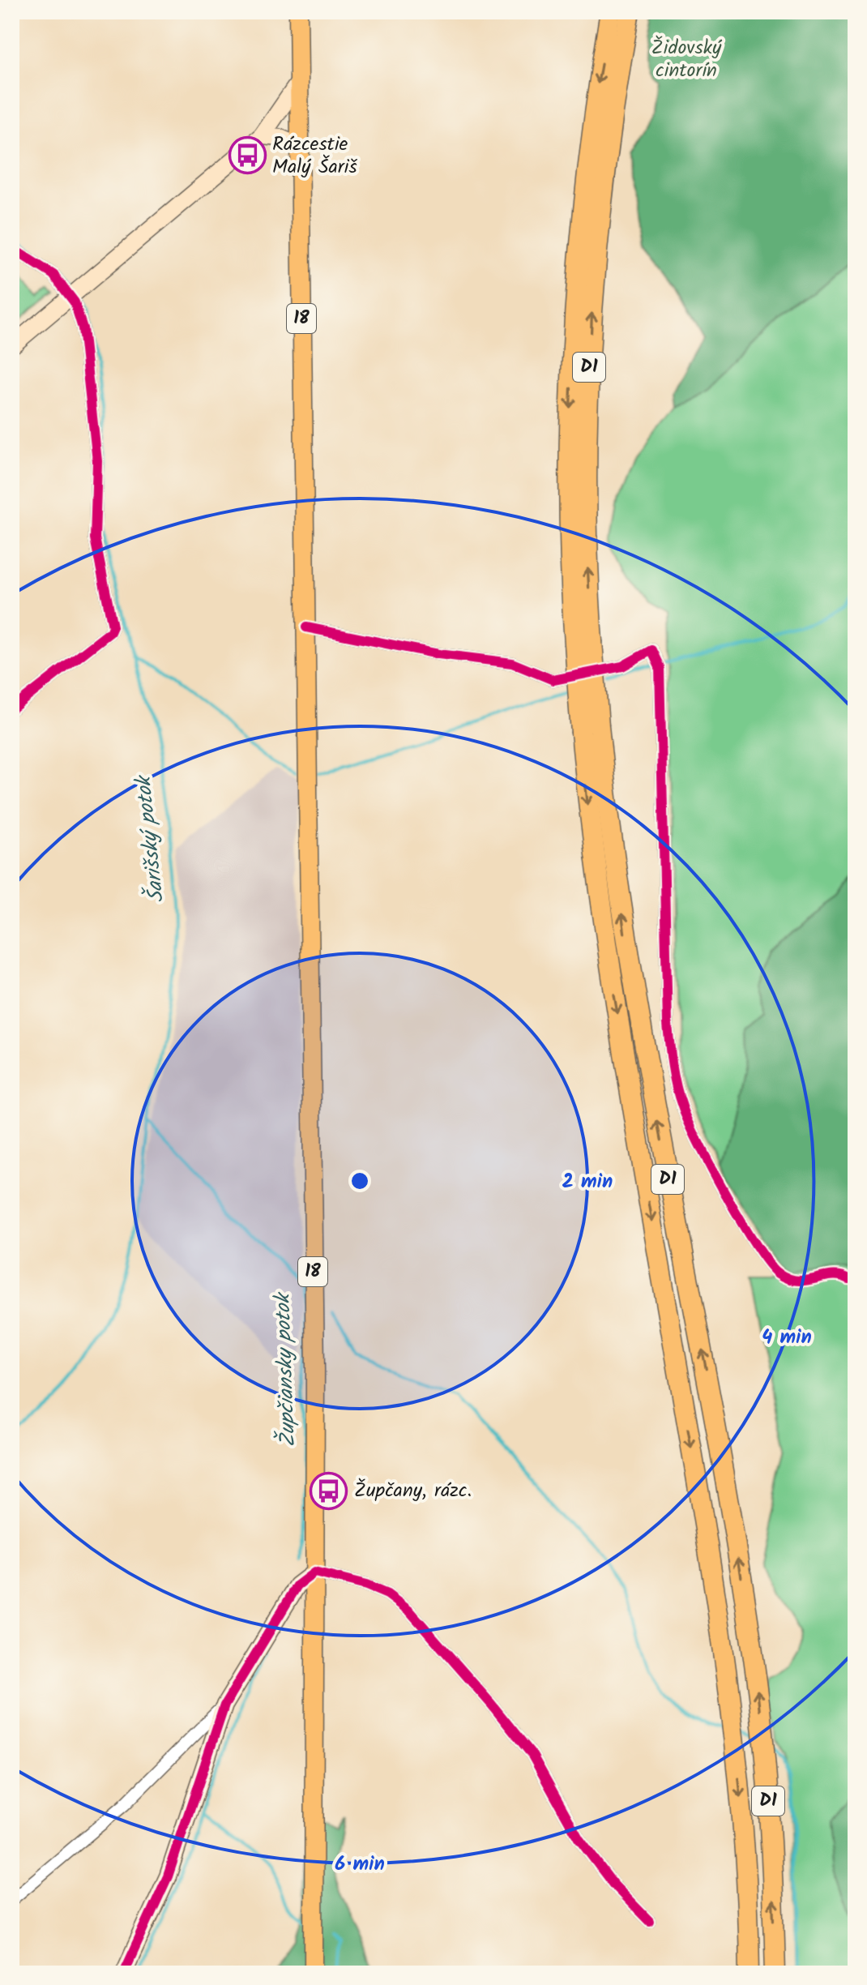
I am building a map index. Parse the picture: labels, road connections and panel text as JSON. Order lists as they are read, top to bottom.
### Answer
{
  "streets": {
    "highway": ["D1"],
    "main road": ["18"]
  },
  "water": ["Šarišský potok", "Župčiansky potok"],
  "parks": ["Židovský cintorín"],
  "places": {
    "bus stop": ["Rázcestie Malý Šariš", "Župčany, rázc."]
  },
  "rings": ["2 min", "4 min", "6 min"]
}
